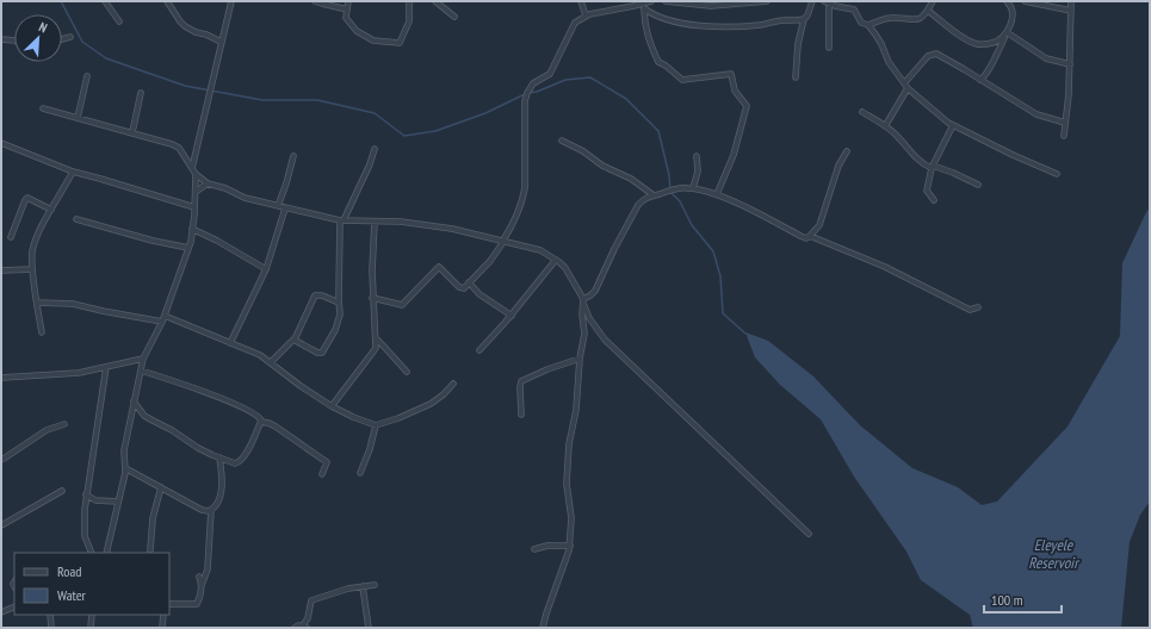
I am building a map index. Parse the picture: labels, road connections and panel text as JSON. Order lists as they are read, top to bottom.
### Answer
{
  "water": ["Eleyele Reservoir"],
  "legend": ["Road", "Water"],
  "scale_bar": "100 m",
  "north": "top right"
}
